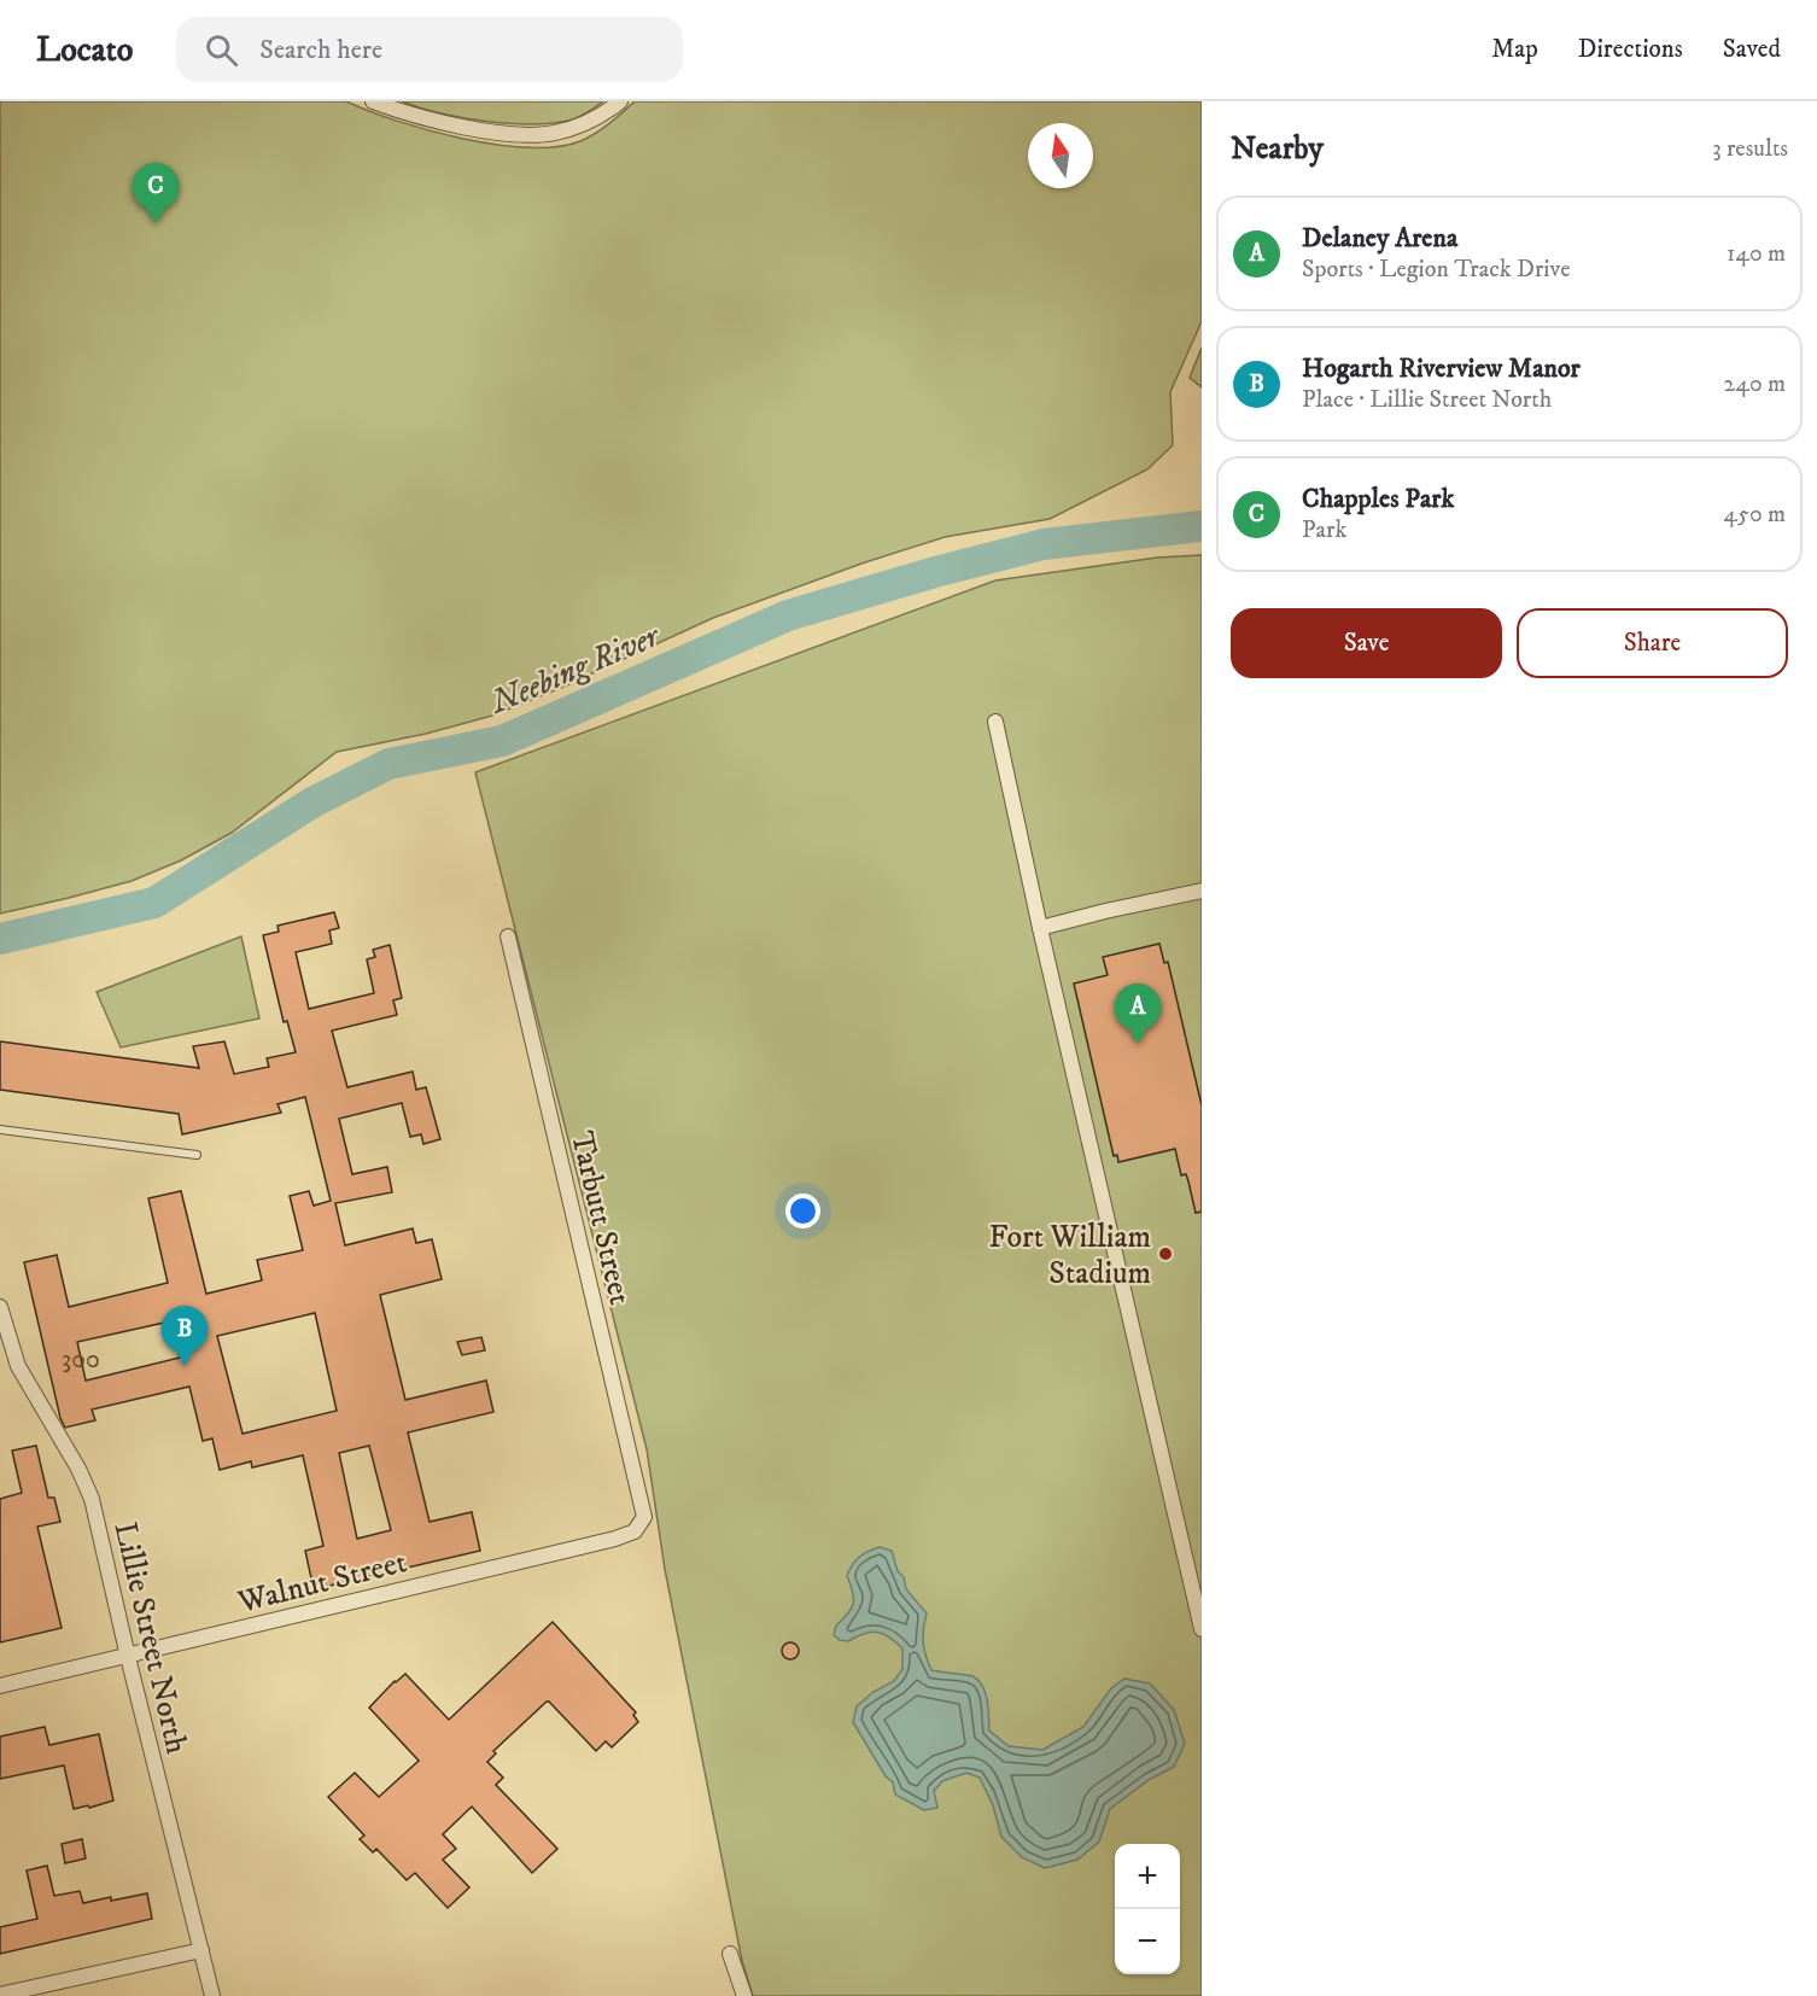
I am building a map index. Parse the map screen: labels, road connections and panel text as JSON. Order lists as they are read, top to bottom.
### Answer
{
  "streets": {
    "street": ["Tarbutt Street", "Walnut Street", "Lillie Street North"]
  },
  "crossings": [
    ["Tarbutt Street", "Walnut Street"],
    ["Walnut Street", "Lillie Street North"]
  ],
  "water": ["Neebing River"],
  "places": ["Fort William Stadium"],
  "house_numbers": ["300"],
  "north": "top",
  "page": {
    "header": "Locato",
    "search": "Search here",
    "nav": ["Map", "Directions", "Saved"],
    "heading": ["Nearby", "3 results"],
    "pins": ["C", "A", "B"],
    "list": [
      {
        "mark": "A",
        "name": "Delaney Arena",
        "note": "Sports · Legion Track Drive",
        "value": "140 m"
      },
      {
        "mark": "B",
        "name": "Hogarth Riverview Manor",
        "note": "Place · Lillie Street North",
        "value": "240 m"
      },
      {
        "mark": "C",
        "name": "Chapples Park",
        "note": "Park",
        "value": "450 m"
      }
    ],
    "buttons": ["Save", "Share"],
    "map_buttons": ["+", "−"]
  }
}
